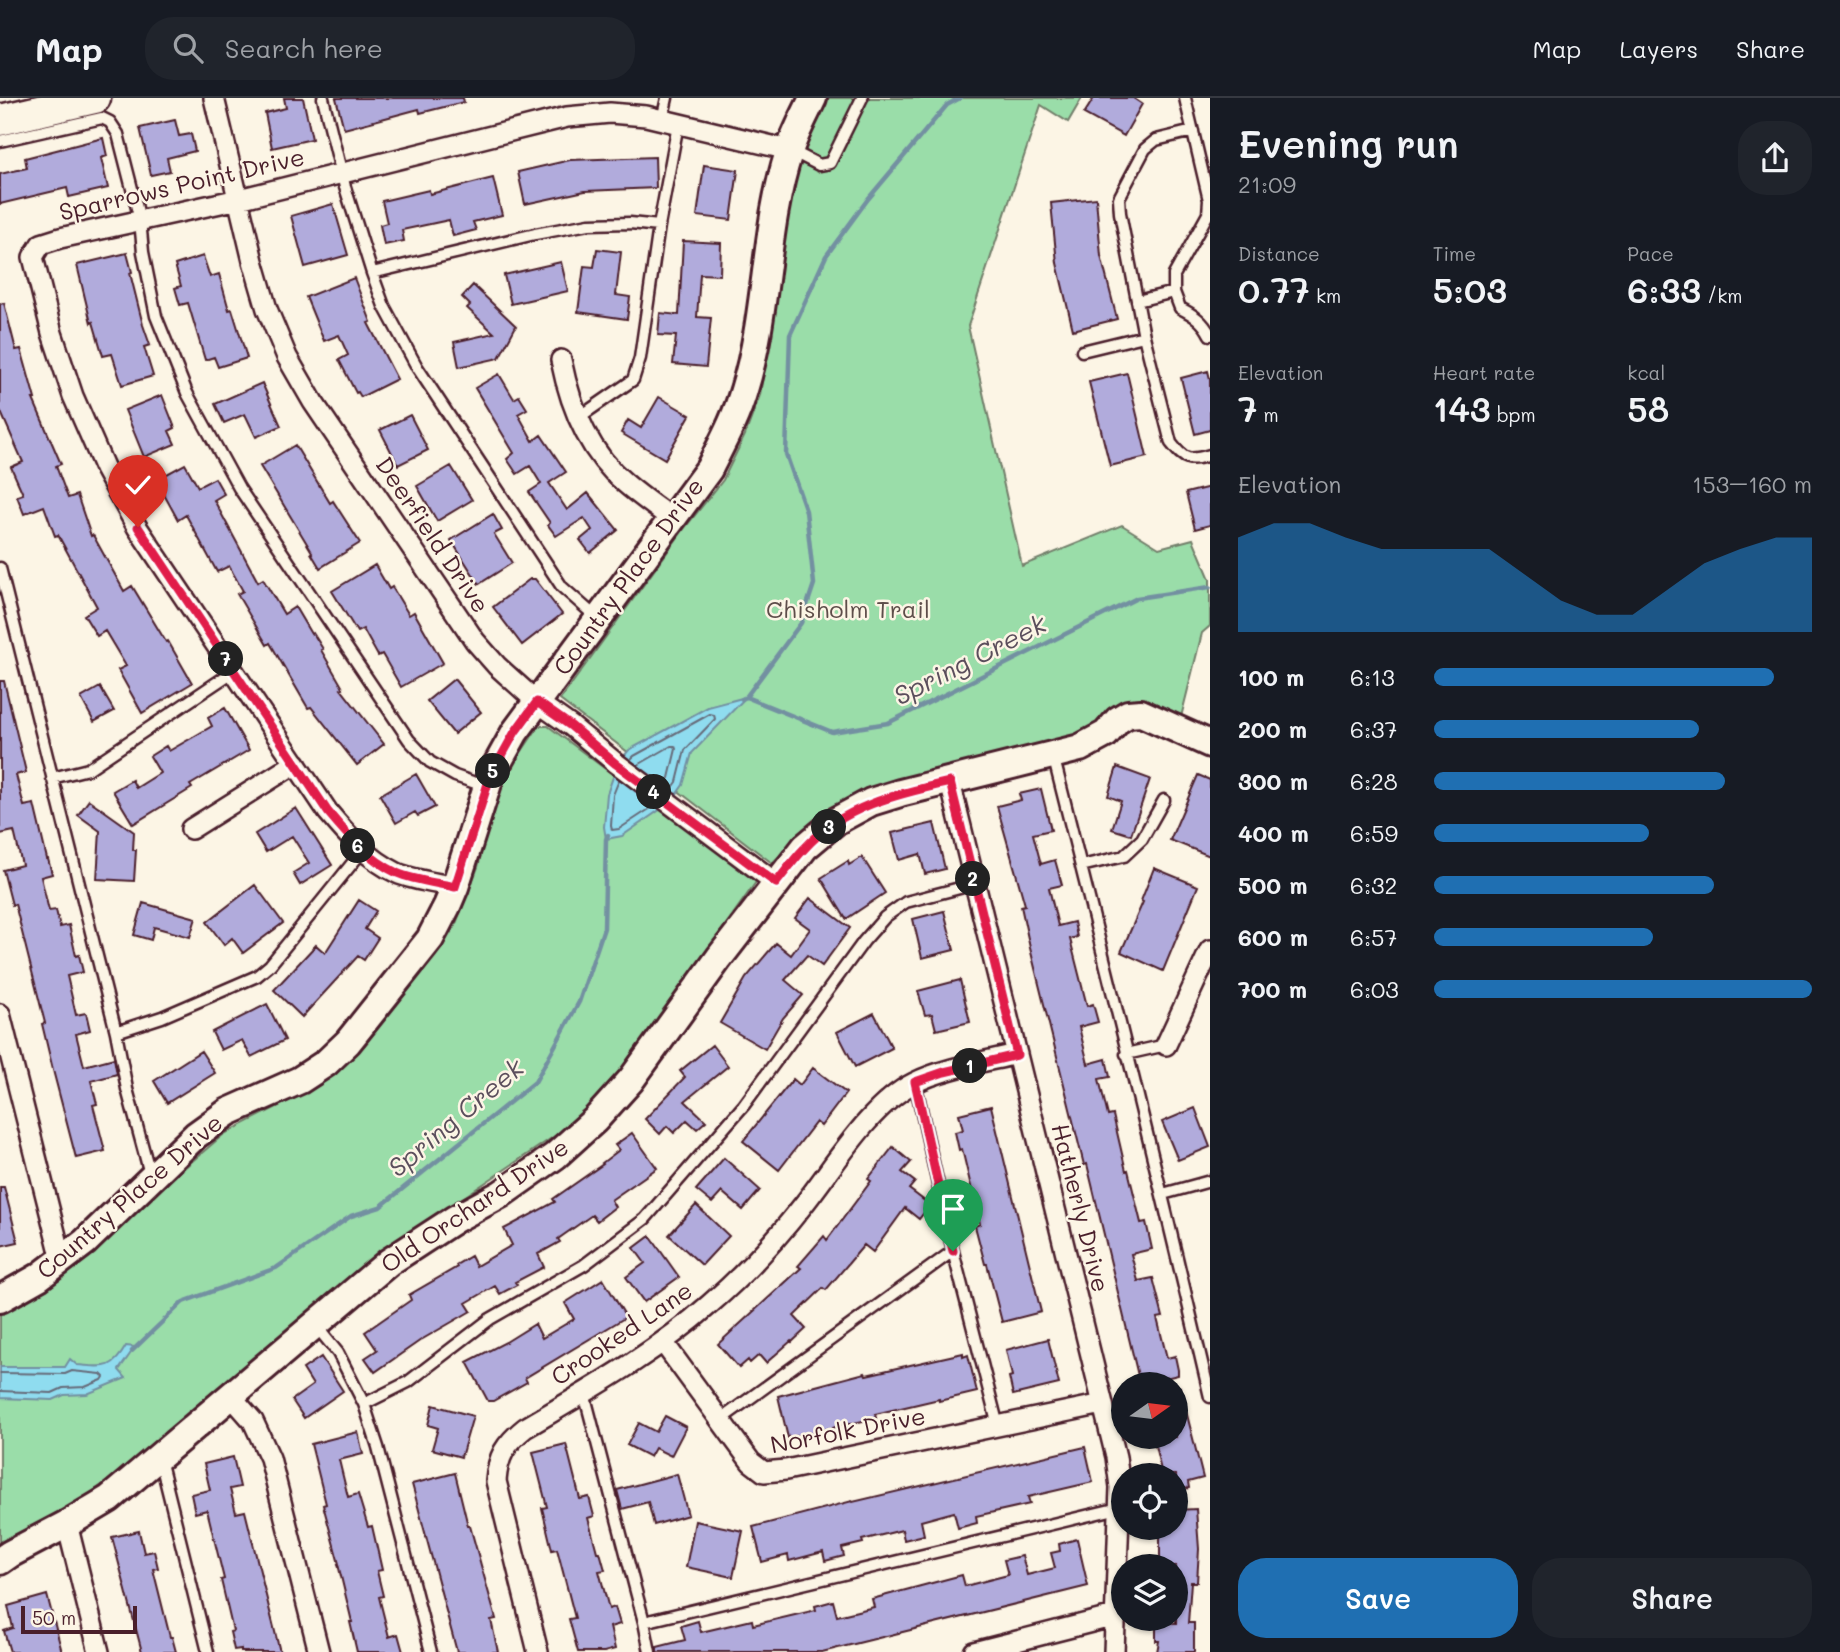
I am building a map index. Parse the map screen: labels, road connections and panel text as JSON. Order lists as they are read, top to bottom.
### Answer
{
  "streets": {
    "street": [
      "Sparrows Point Drive",
      "Deerfield Drive",
      "Country Place Drive",
      "Old Orchard Drive",
      "Hatherly Drive",
      "Crooked Lane",
      "Norfolk Drive"
    ]
  },
  "crossings": [
    ["Sparrows Point Drive", "Deerfield Drive"],
    ["Sparrows Point Drive", "Country Place Drive"],
    ["Deerfield Drive", "Country Place Drive"],
    ["Deerfield Drive", "Old Orchard Drive"],
    ["Old Orchard Drive", "Hatherly Drive"],
    ["Hatherly Drive", "Crooked Lane"],
    ["Hatherly Drive", "Norfolk Drive"],
    ["Crooked Lane", "Norfolk Drive"]
  ],
  "water": ["Spring Creek"],
  "parks": ["Chisholm Trail"],
  "scale_bar": "50 m",
  "north": "right",
  "page": {
    "header": "Map",
    "search": "Search here",
    "nav": ["Map", "Layers", "Share"],
    "heading": ["Evening run", "21:09"],
    "stats": [
      ["Distance", "0.77 km"],
      ["Time", "5:03"],
      ["Pace", "6:33 /km"],
      ["Elevation", "7 m"],
      ["Heart rate", "143 bpm"],
      ["kcal", "58"]
    ],
    "chart": ["Elevation", "153–160 m"],
    "pins": [
      "7",
      "5",
      "4",
      "3",
      "6",
      "2",
      "1"
    ],
    "list": [
      {
        "name": "100 m",
        "note": "6:13"
      },
      {
        "name": "200 m",
        "note": "6:37"
      },
      {
        "name": "300 m",
        "note": "6:28"
      },
      {
        "name": "400 m",
        "note": "6:59"
      },
      {
        "name": "500 m",
        "note": "6:32"
      },
      {
        "name": "600 m",
        "note": "6:57"
      },
      {
        "name": "700 m",
        "note": "6:03"
      }
    ],
    "buttons": ["Save", "Share"],
    "scale": "50 m"
  }
}
